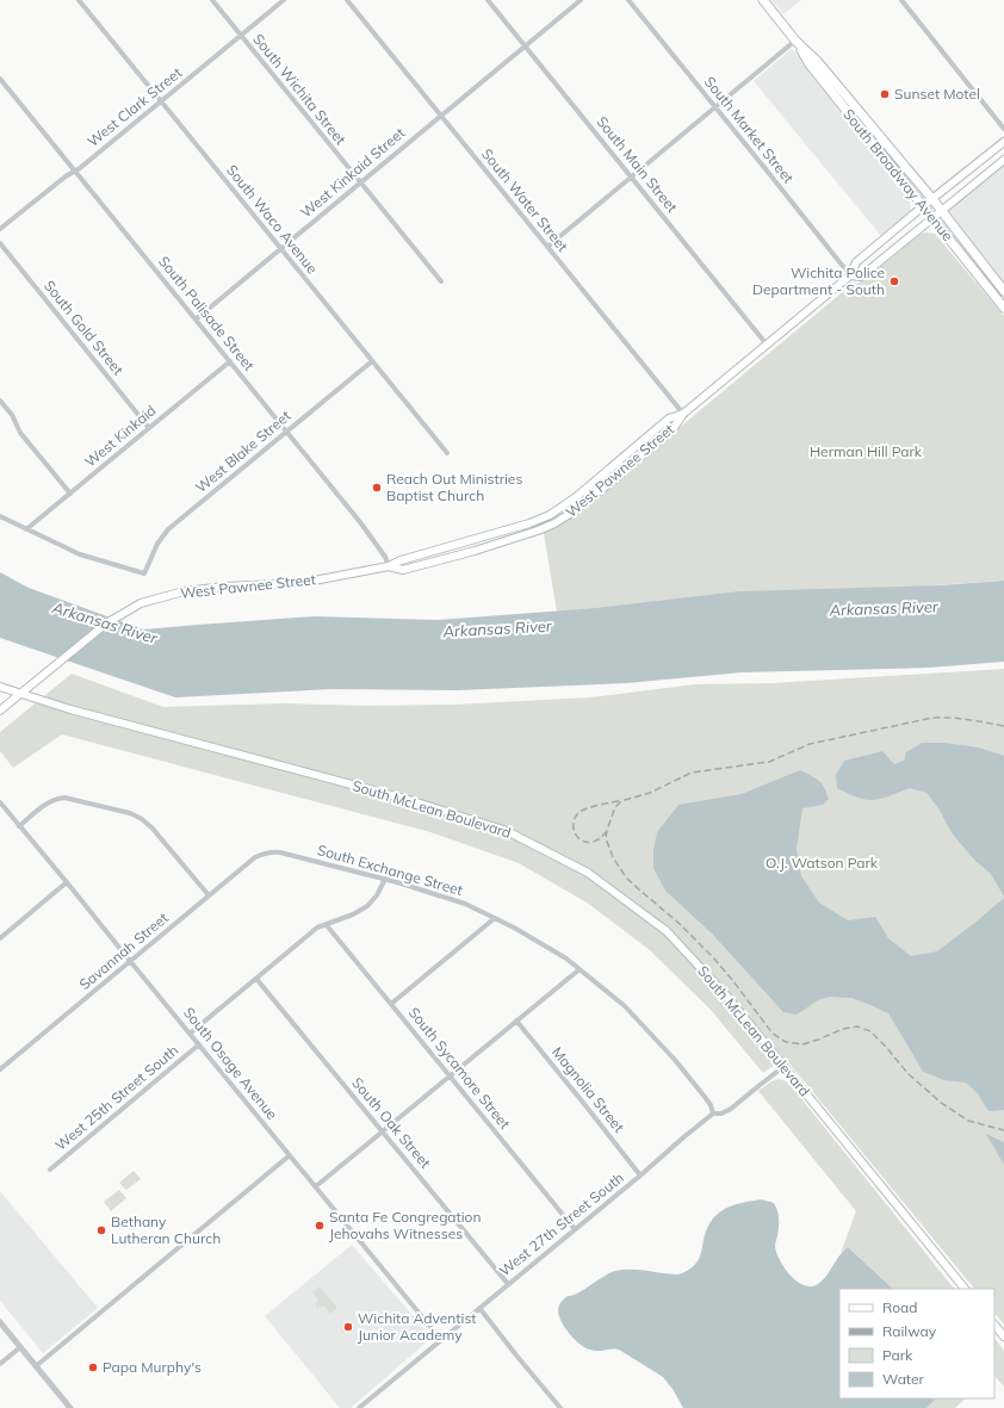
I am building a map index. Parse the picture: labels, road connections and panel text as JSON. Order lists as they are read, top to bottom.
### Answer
{
  "streets": {
    "main road": ["South Broadway Avenue", "West Pawnee Street", "South McLean Boulevard"],
    "street": [
      "South Wichita Street",
      "West Clark Street",
      "South Market Street",
      "South Main Street",
      "West Kinkaid Street",
      "South Water Street",
      "South Waco Avenue",
      "South Palisade Street",
      "South Gold Street",
      "West Kinkaid",
      "West Blake Street",
      "South Exchange Street",
      "Savannah Street",
      "South Osage Avenue",
      "South Sycamore Street",
      "Magnolia Street",
      "West 25th Street South",
      "South Oak Street",
      "West 27th Street South"
    ]
  },
  "crossings": [
    ["South Wichita Street", "West Clark Street"],
    ["South Wichita Street", "West Kinkaid Street"],
    ["West Clark Street", "South Waco Avenue"],
    ["West Clark Street", "South Palisade Street"],
    ["South Market Street", "West Pawnee Street"],
    ["South Main Street", "West Kinkaid Street"],
    ["South Main Street", "West Pawnee Street"],
    ["West Kinkaid Street", "South Water Street"],
    ["West Kinkaid Street", "South Waco Avenue"],
    ["West Kinkaid Street", "South Palisade Street"],
    ["South Water Street", "West Pawnee Street"],
    ["South Waco Avenue", "West Blake Street"],
    ["South Palisade Street", "West Kinkaid"],
    ["South Palisade Street", "West Blake Street"],
    ["South Palisade Street", "West Pawnee Street"],
    ["South Gold Street", "West Kinkaid"],
    ["West Kinkaid", "West Blake Street"],
    ["West Pawnee Street", "South McLean Boulevard"],
    ["South McLean Boulevard", "West 27th Street South"],
    ["South Exchange Street", "Savannah Street"],
    ["South Exchange Street", "West 25th Street South"],
    ["South Exchange Street", "West 27th Street South"],
    ["Savannah Street", "South Osage Avenue"],
    ["South Osage Avenue", "West 25th Street South"],
    ["South Osage Avenue", "West 27th Street South"],
    ["South Sycamore Street", "West 25th Street South"],
    ["South Sycamore Street", "West 27th Street South"],
    ["Magnolia Street", "West 27th Street South"],
    ["West 25th Street South", "South Oak Street"],
    ["South Oak Street", "West 27th Street South"]
  ],
  "water": ["Arkansas River"],
  "parks": ["Herman Hill Park", "O.J. Watson Park"],
  "places": [
    "Sunset Motel",
    "Wichita Police Department - South",
    "Reach Out Ministries Baptist Church",
    "Santa Fe Congregation Jehovahs Witnesses",
    "Bethany Lutheran Church",
    "Wichita Adventist Junior Academy",
    "Papa Murphy's"
  ],
  "legend": [
    "Road",
    "Railway",
    "Park",
    "Water"
  ]
}
